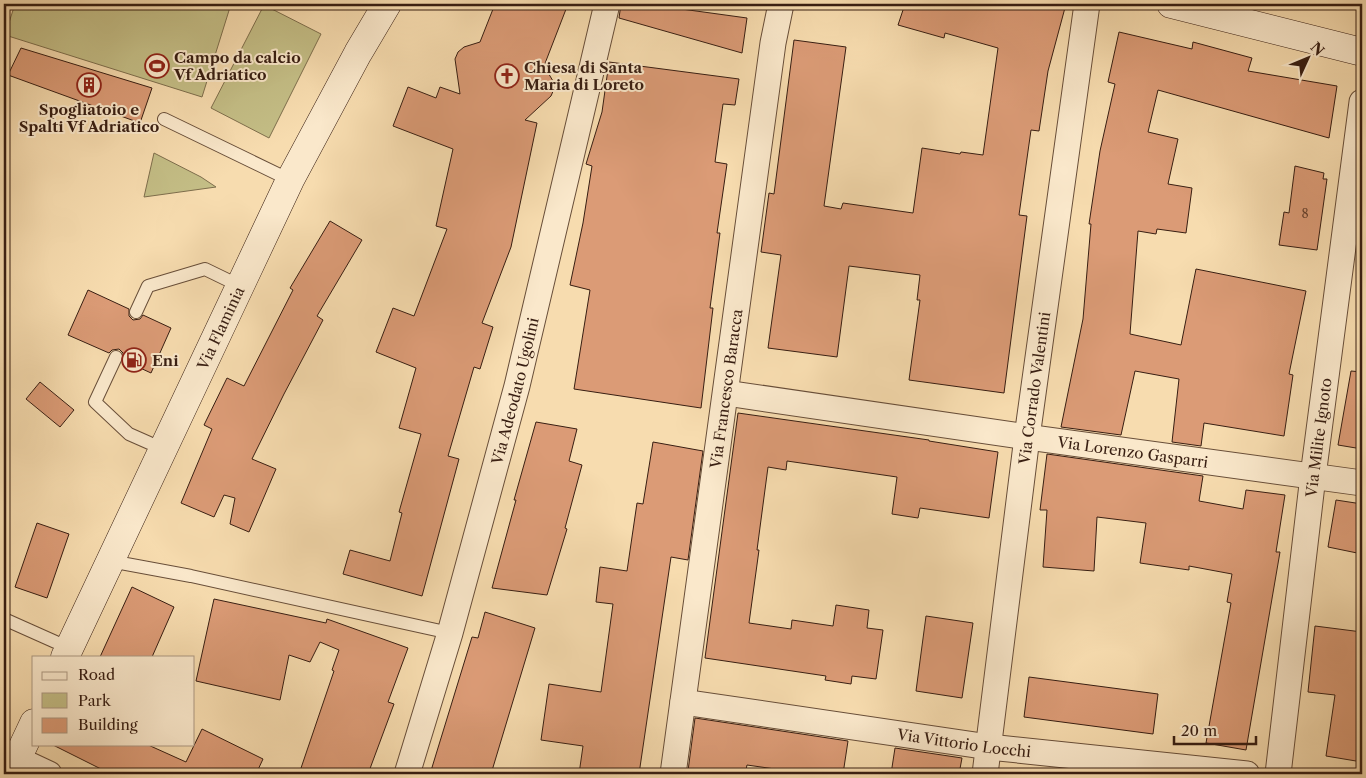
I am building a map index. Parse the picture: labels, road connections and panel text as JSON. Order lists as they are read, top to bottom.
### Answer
{
  "streets": {
    "street": [
      "Via Flaminia",
      "Via Francesco Baracca",
      "Via Corrado Valentini",
      "Via Adeodato Ugolini",
      "Via Milite Ignoto",
      "Via Lorenzo Gasparri",
      "Via Vittorio Locchi"
    ]
  },
  "crossings": [
    ["Via Francesco Baracca", "Via Lorenzo Gasparri"],
    ["Via Francesco Baracca", "Via Vittorio Locchi"],
    ["Via Corrado Valentini", "Via Lorenzo Gasparri"],
    ["Via Corrado Valentini", "Via Vittorio Locchi"],
    ["Via Milite Ignoto", "Via Lorenzo Gasparri"]
  ],
  "places": {
    "sports": ["Campo da calcio Vf Adriatico"],
    "church": ["Chiesa di Santa Maria di Loreto"],
    "building": ["Spogliatoio e Spalti Vf Adriatico"],
    "fuel station": ["Eni"]
  },
  "house_numbers": ["8"],
  "legend": ["Road", "Park", "Building"],
  "scale_bar": "20 m",
  "north": "top right"
}
